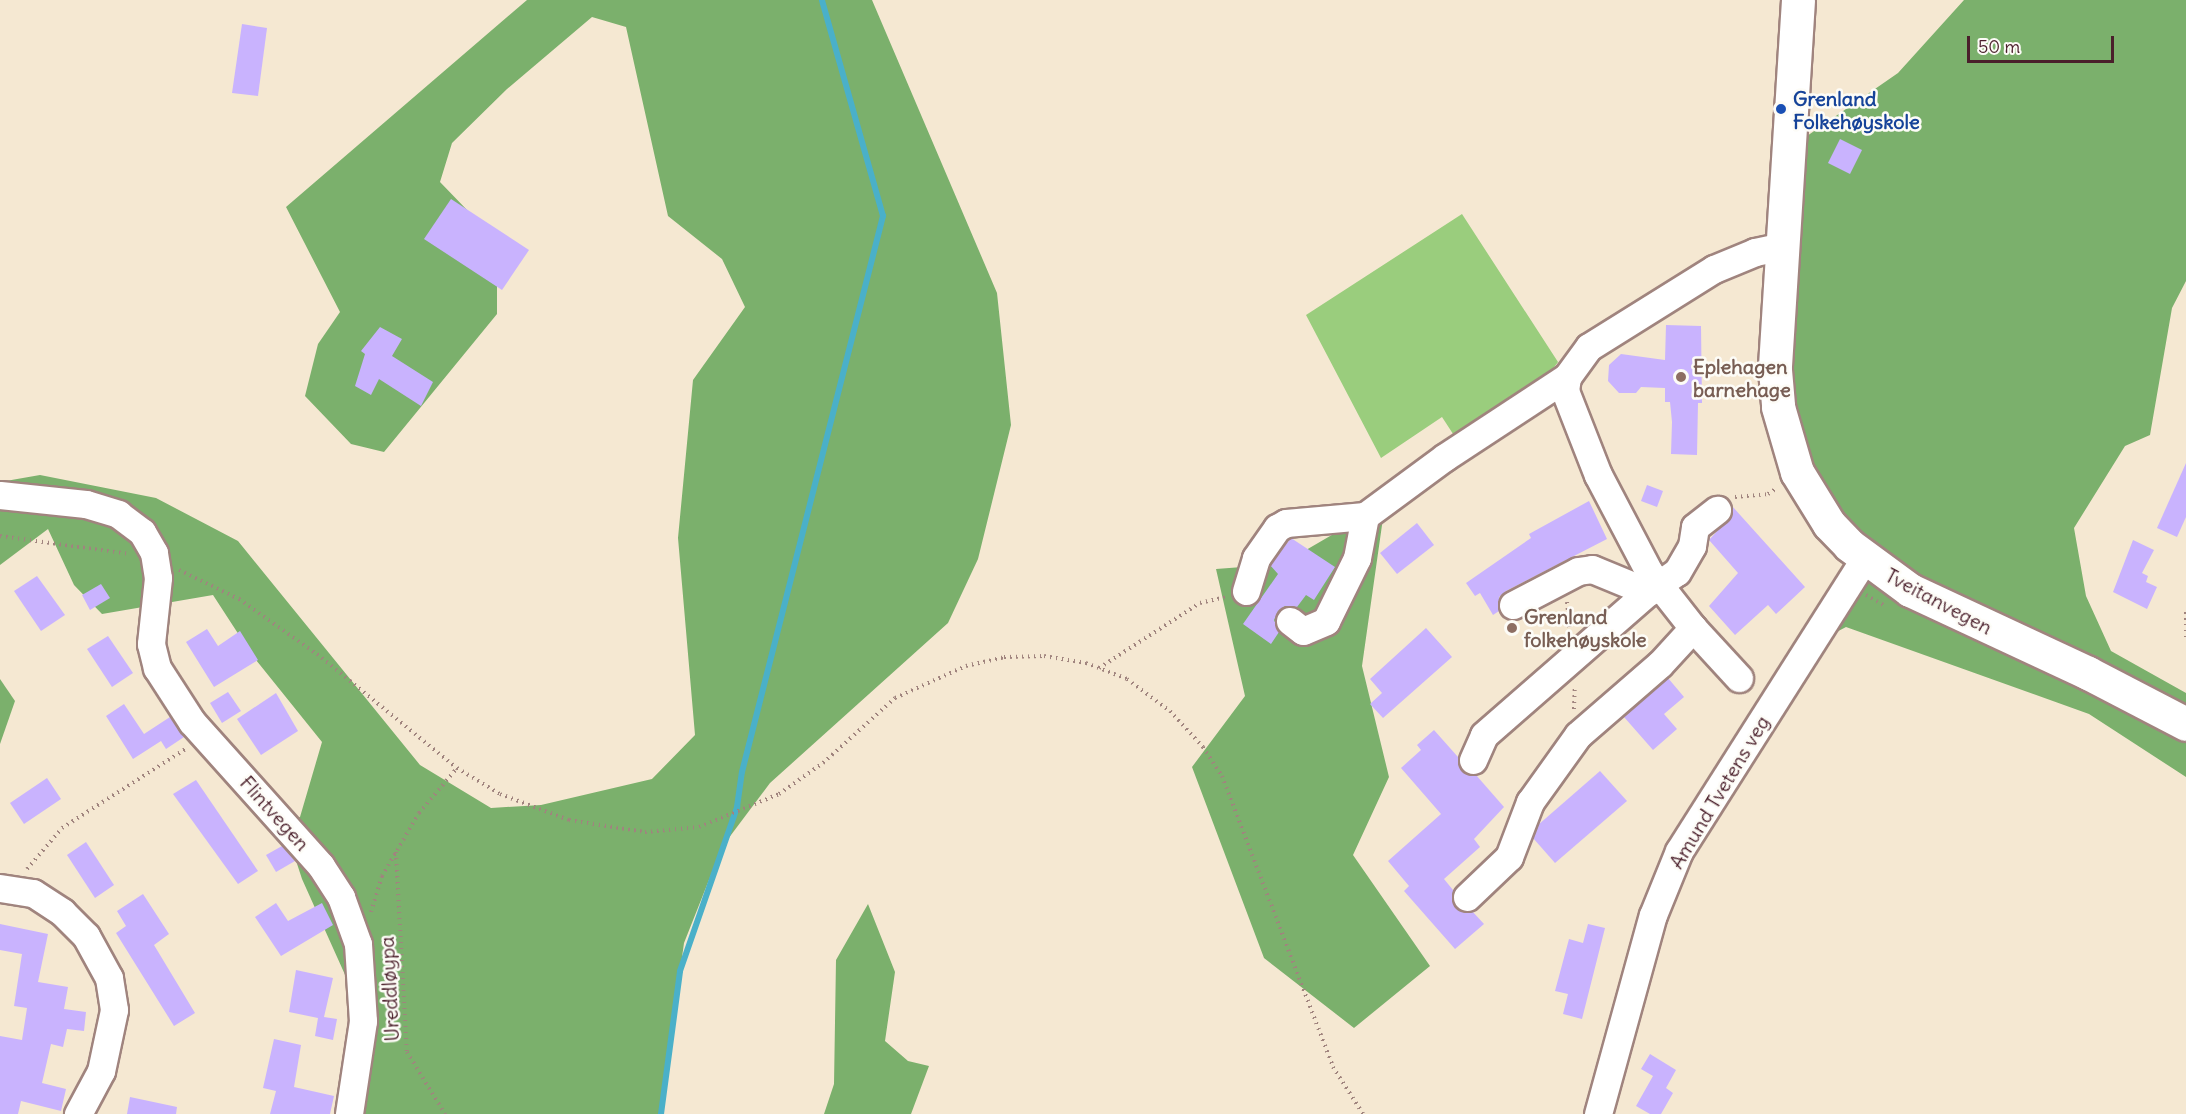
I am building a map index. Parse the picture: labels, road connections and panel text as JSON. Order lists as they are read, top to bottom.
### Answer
{
  "streets": {
    "main road": ["Tveitanvegen"],
    "street": ["Amund Tvetens veg", "Flintvegen"],
    "path": ["Ureddløypa"]
  },
  "crossings": [
    ["Tveitanvegen", "Amund Tvetens veg"]
  ],
  "places": ["Grenland Folkehøyskole", "Eplehagen barnehage", "Grenland folkehøyskole"],
  "scale_bar": "50 m"
}
